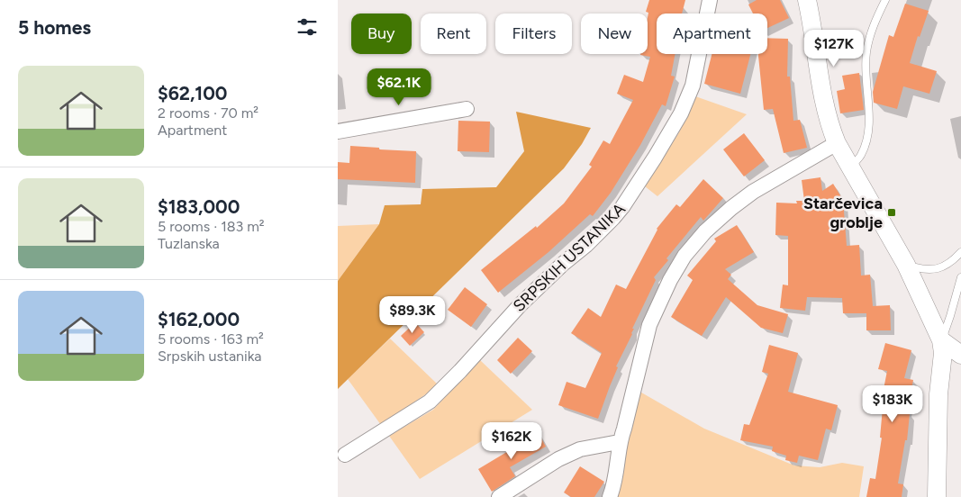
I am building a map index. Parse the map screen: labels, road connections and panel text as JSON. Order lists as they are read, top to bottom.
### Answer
{
  "streets": {
    "street": ["SRPSKIH USTANIKA"]
  },
  "places": {
    "transit": ["Starčevica groblje"]
  },
  "page": {
    "heading": "5 homes",
    "chip": [
      "Buy",
      "Rent",
      "Filters",
      "New",
      "Apartment"
    ],
    "price": [
      "$127K",
      "$62.1K",
      "$89.3K",
      "$183K",
      "$162K"
    ],
    "list": [
      {
        "name": "$62,100",
        "note": "2 rooms · 70 m² · Apartment"
      },
      {
        "name": "$183,000",
        "note": "5 rooms · 183 m² · Tuzlanska"
      },
      {
        "name": "$162,000",
        "note": "5 rooms · 163 m² · Srpskih ustanika"
      }
    ]
  }
}
